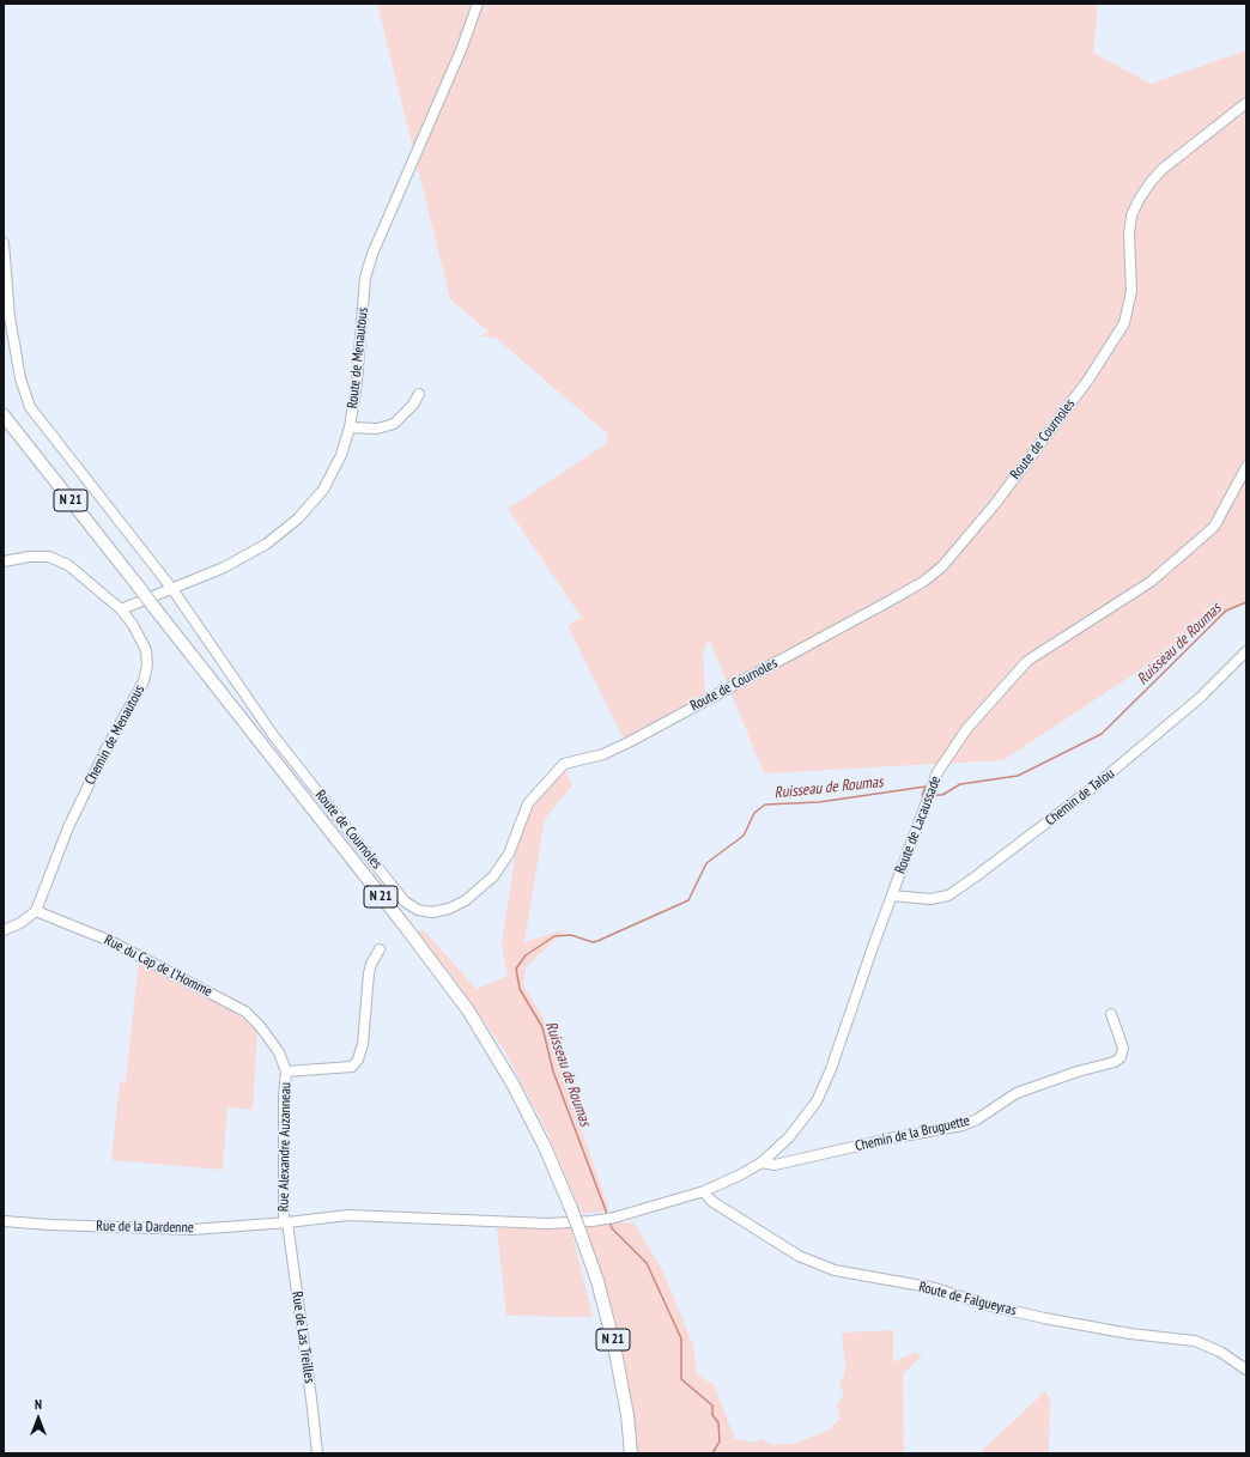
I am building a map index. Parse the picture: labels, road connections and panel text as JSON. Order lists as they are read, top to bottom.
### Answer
{
  "streets": {
    "main road": ["N 21"],
    "street": [
      "Route de Menautous",
      "Route de Cournoles",
      "Chemin de Menautous",
      "Chemin de Talou",
      "Route de Lacaussade",
      "Rue du Cap de l'Homme",
      "Chemin de la Bruguette",
      "Rue Alexandre Auzanneau",
      "Rue de la Dardenne",
      "Route de Falgueyras",
      "Rue de Las Treilles"
    ]
  },
  "crossings": [
    ["Route de Menautous", "Route de Cournoles"],
    ["Route de Menautous", "Chemin de Menautous"],
    ["Chemin de Menautous", "Rue du Cap de l'Homme"],
    ["Chemin de Talou", "Route de Lacaussade"],
    ["Route de Lacaussade", "Chemin de la Bruguette"],
    ["Route de Lacaussade", "Rue de la Dardenne"],
    ["Route de Lacaussade", "Route de Falgueyras"],
    ["Rue du Cap de l'Homme", "Rue Alexandre Auzanneau"],
    ["Rue Alexandre Auzanneau", "Rue de la Dardenne"],
    ["Rue Alexandre Auzanneau", "Rue de Las Treilles"],
    ["Rue de la Dardenne", "Route de Falgueyras"],
    ["Rue de la Dardenne", "Rue de Las Treilles"]
  ],
  "water": ["Ruisseau de Roumas"],
  "north": "top"
}
